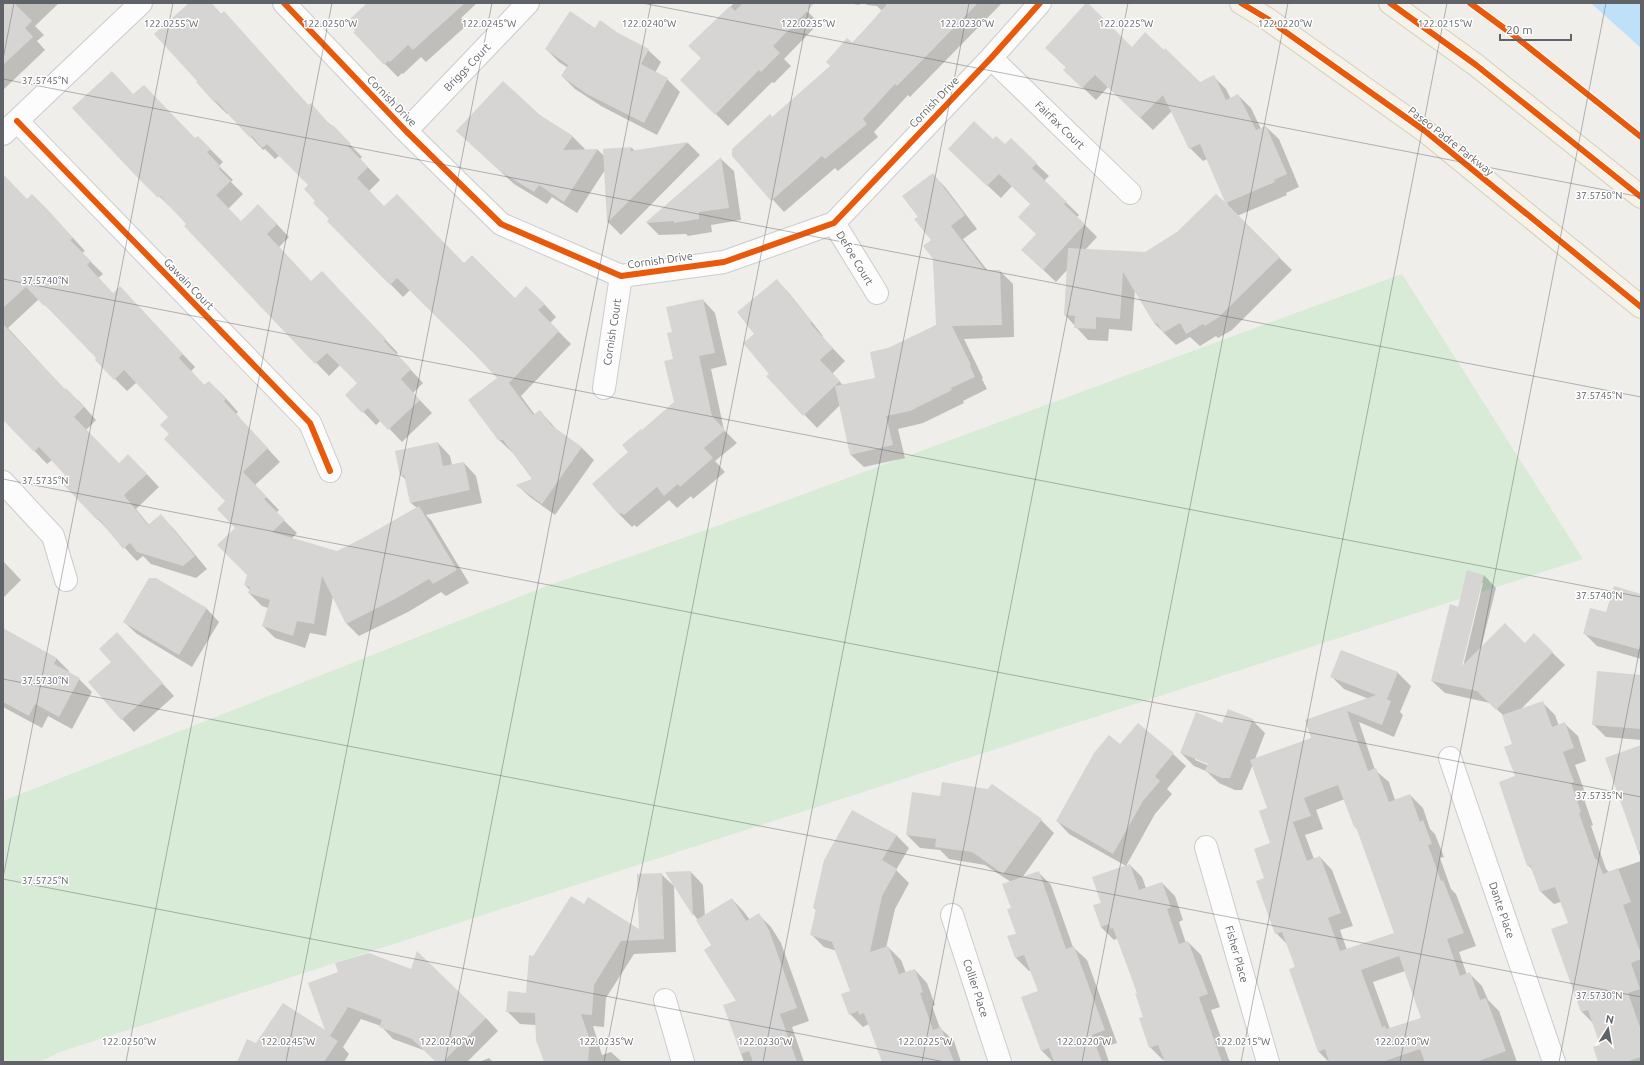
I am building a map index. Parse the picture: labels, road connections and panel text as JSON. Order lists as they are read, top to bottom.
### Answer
{
  "streets": {
    "main road": ["Paseo Padre Parkway"],
    "street": [
      "Briggs Court",
      "Cornish Drive",
      "Fairfax Court",
      "Defoe Court",
      "Gawain Court",
      "Cornish Court",
      "Dante Place",
      "Fisher Place",
      "Collier Place"
    ]
  },
  "crossings": [
    ["Briggs Court", "Cornish Drive"],
    ["Cornish Drive", "Fairfax Court"],
    ["Cornish Drive", "Defoe Court"],
    ["Cornish Drive", "Cornish Court"]
  ],
  "scale_bar": "20 m",
  "north": "top",
  "coordinates": [
    "122.0255°W",
    "122.0250°W",
    "122.0245°W",
    "122.0240°W",
    "122.0235°W",
    "122.0230°W",
    "122.0225°W",
    "122.0220°W",
    "122.0215°W",
    "37.5745°N",
    "37.5750°N",
    "37.5740°N",
    "37.5735°N",
    "37.5730°N",
    "37.5725°N",
    "122.0210°W"
  ]
}
